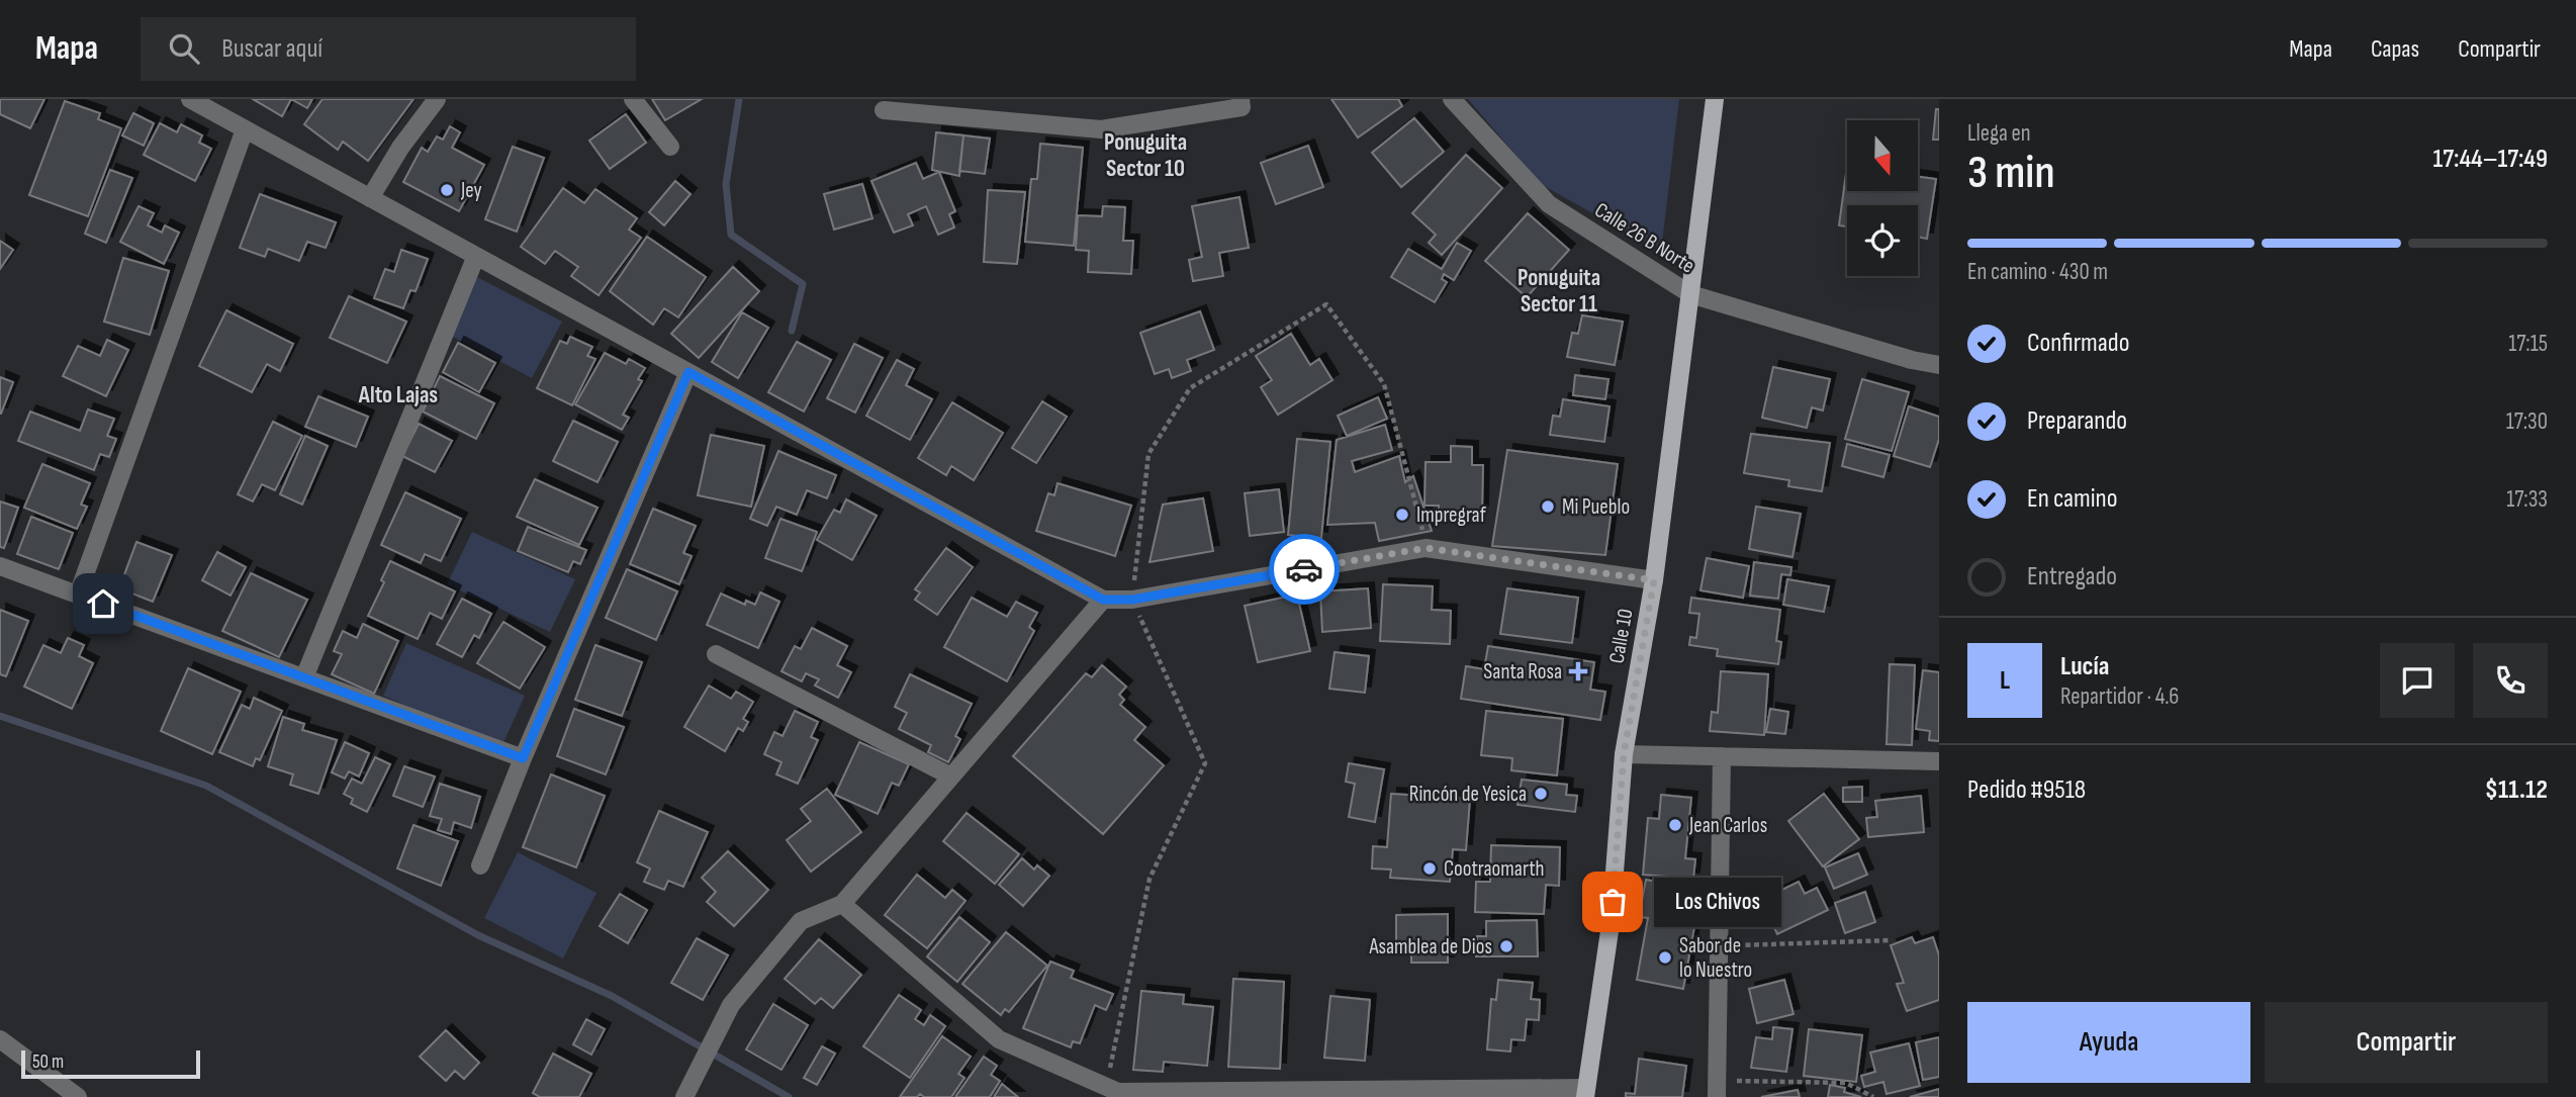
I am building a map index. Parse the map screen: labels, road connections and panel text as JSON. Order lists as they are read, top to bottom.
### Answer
{
  "streets": {
    "main road": ["Calle 10"],
    "street": ["Calle 26 B Norte"]
  },
  "crossings": [
    ["Calle 26 B Norte", "Calle 10"]
  ],
  "districts": ["Ponuguita Sector 10", "Ponuguita Sector 11", "Alto Lajas"],
  "places": {
    "other": [
      "Jey",
      "Mi Pueblo",
      "Impregraf",
      "Rincón de Yesica",
      "Jean Carlos",
      "Cootraomarth",
      "Los Chivos",
      "Asamblea de Dios",
      "Sabor de lo Nuestro"
    ],
    "health": ["Santa Rosa"]
  },
  "scale_bar": "50 m",
  "north": "bottom",
  "page": {
    "header": "Mapa",
    "search": "Buscar aquí",
    "nav": ["Mapa", "Capas", "Compartir"],
    "heading": ["3 min", "Llega en", "17:44–17:49"],
    "panel": [
      "Lucía",
      "Repartidor · 4.6",
      "Pedido #9518",
      "$11.12"
    ],
    "bar": "En camino · 430 m",
    "list": [
      ["Confirmado", "17:15"],
      ["Preparando", "17:30"],
      ["En camino", "17:33"],
      "Entregado"
    ],
    "round": "L",
    "bubble": "Los Chivos",
    "buttons": ["Ayuda", "Compartir"],
    "scale": "50 m"
  }
}
